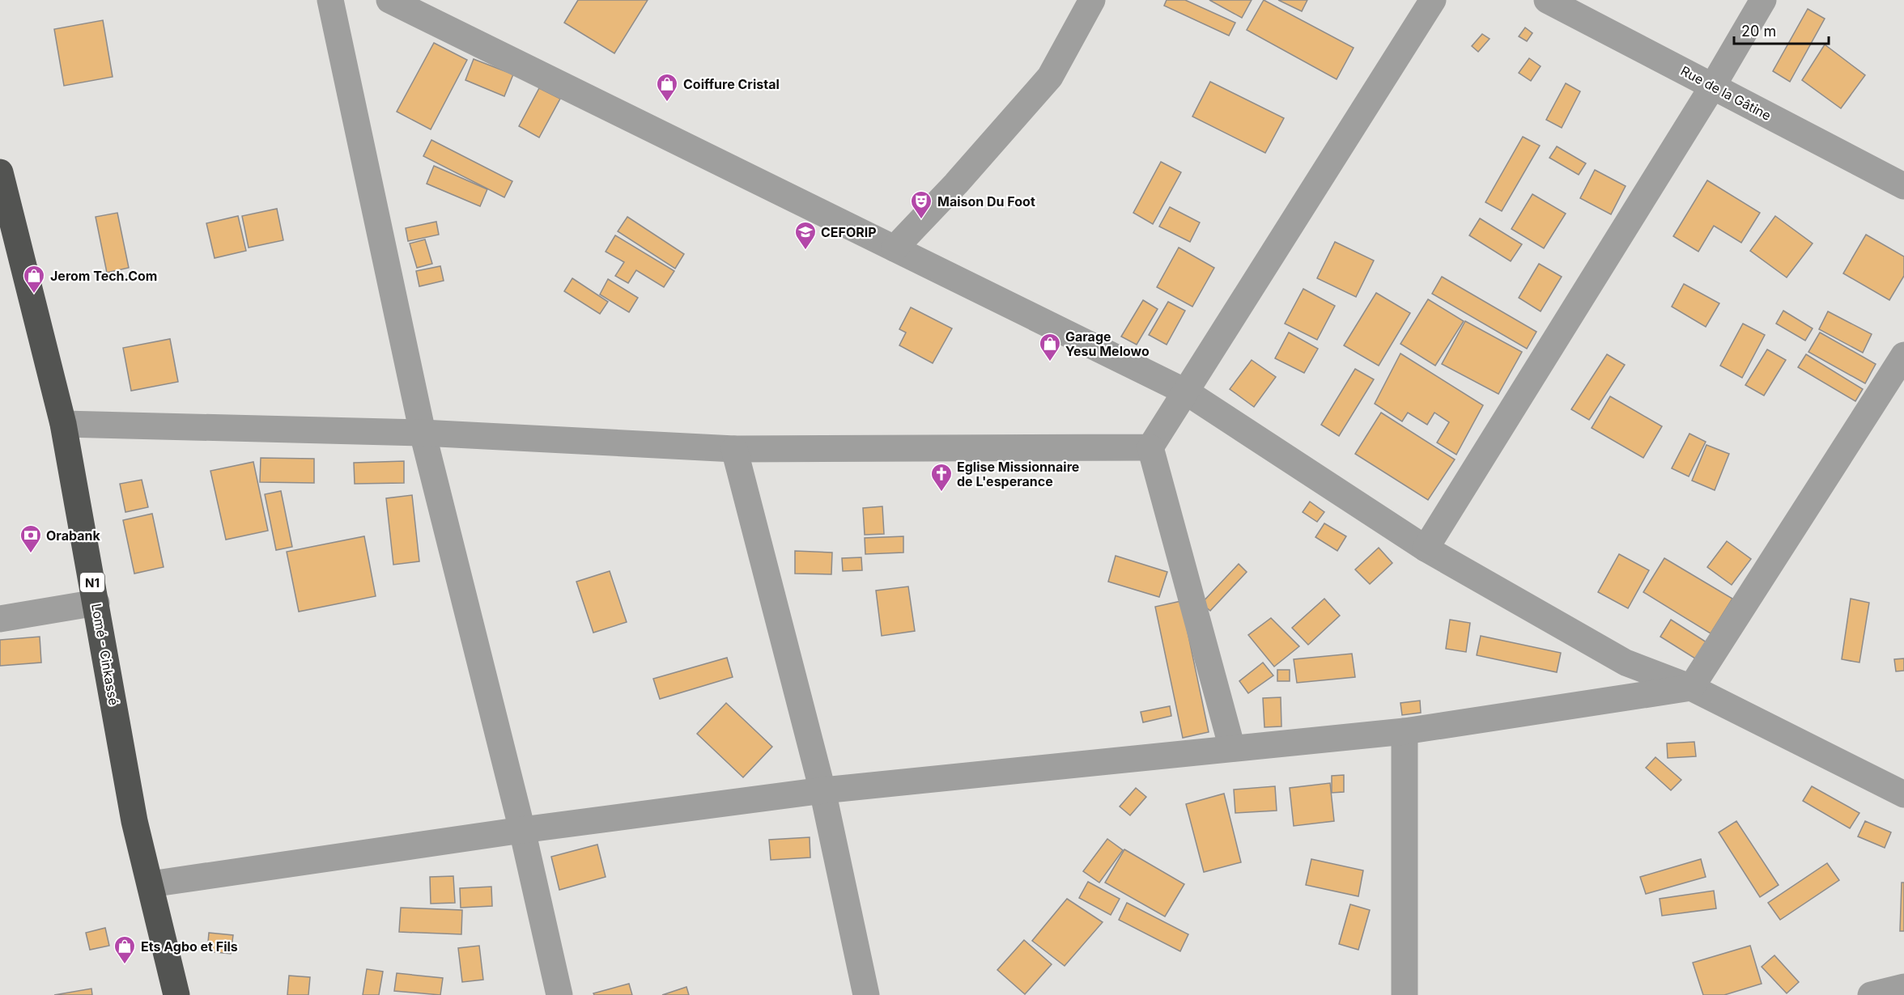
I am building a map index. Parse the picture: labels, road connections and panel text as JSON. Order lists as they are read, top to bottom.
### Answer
{
  "streets": {
    "highway": ["N1", "Lomé - Cinkassé"],
    "street": ["Rue de la Gâtine"]
  },
  "places": {
    "shop": [
      "Coiffure Cristal",
      "Jerom Tech.Com",
      "Garage Yesu Melowo",
      "Ets Agbo et Fils"
    ],
    "theatre": ["Maison Du Foot"],
    "school or university": ["CEFORIP"],
    "church": ["Eglise Missionnaire de L'esperance"],
    "bank": ["Orabank"]
  },
  "scale_bar": "20 m"
}
